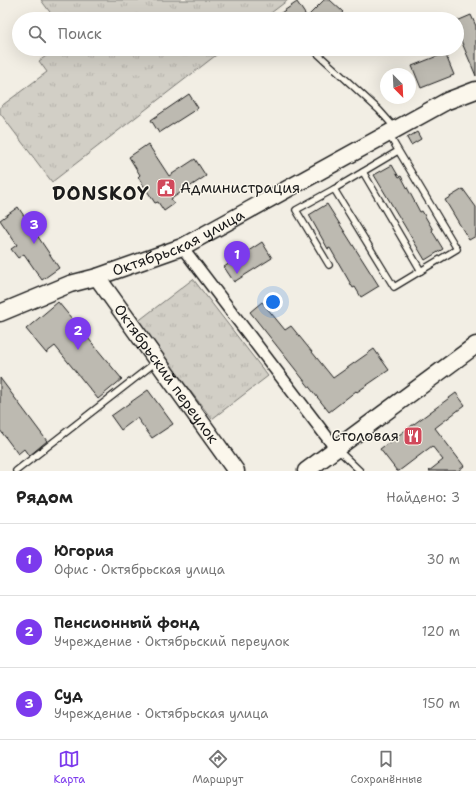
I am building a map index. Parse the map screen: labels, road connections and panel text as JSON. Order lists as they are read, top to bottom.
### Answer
{
  "streets": {
    "main road": ["Октябрьская улица", "Октябрьский переулок"]
  },
  "crossings": [
    ["Октябрьская улица", "Октябрьский переулок"]
  ],
  "districts": ["DONSKOY"],
  "places": {
    "public building": ["Администрация"],
    "restaurant": ["Столовая"]
  },
  "north": "bottom right",
  "page": {
    "search": "Поиск",
    "pins": ["3", "1", "2"],
    "heading": ["Рядом", "Найдено: 3"],
    "list": [
      {
        "mark": "1",
        "name": "Югория",
        "note": "Офис · Октябрьская улица",
        "value": "30 m"
      },
      {
        "mark": "2",
        "name": "Пенсионный фонд",
        "note": "Учреждение · Октябрьский переулок",
        "value": "120 m"
      },
      {
        "mark": "3",
        "name": "Суд",
        "note": "Учреждение · Октябрьская улица",
        "value": "150 m"
      }
    ],
    "nav": ["Карта", "Маршрут", "Сохранённые"]
  }
}
